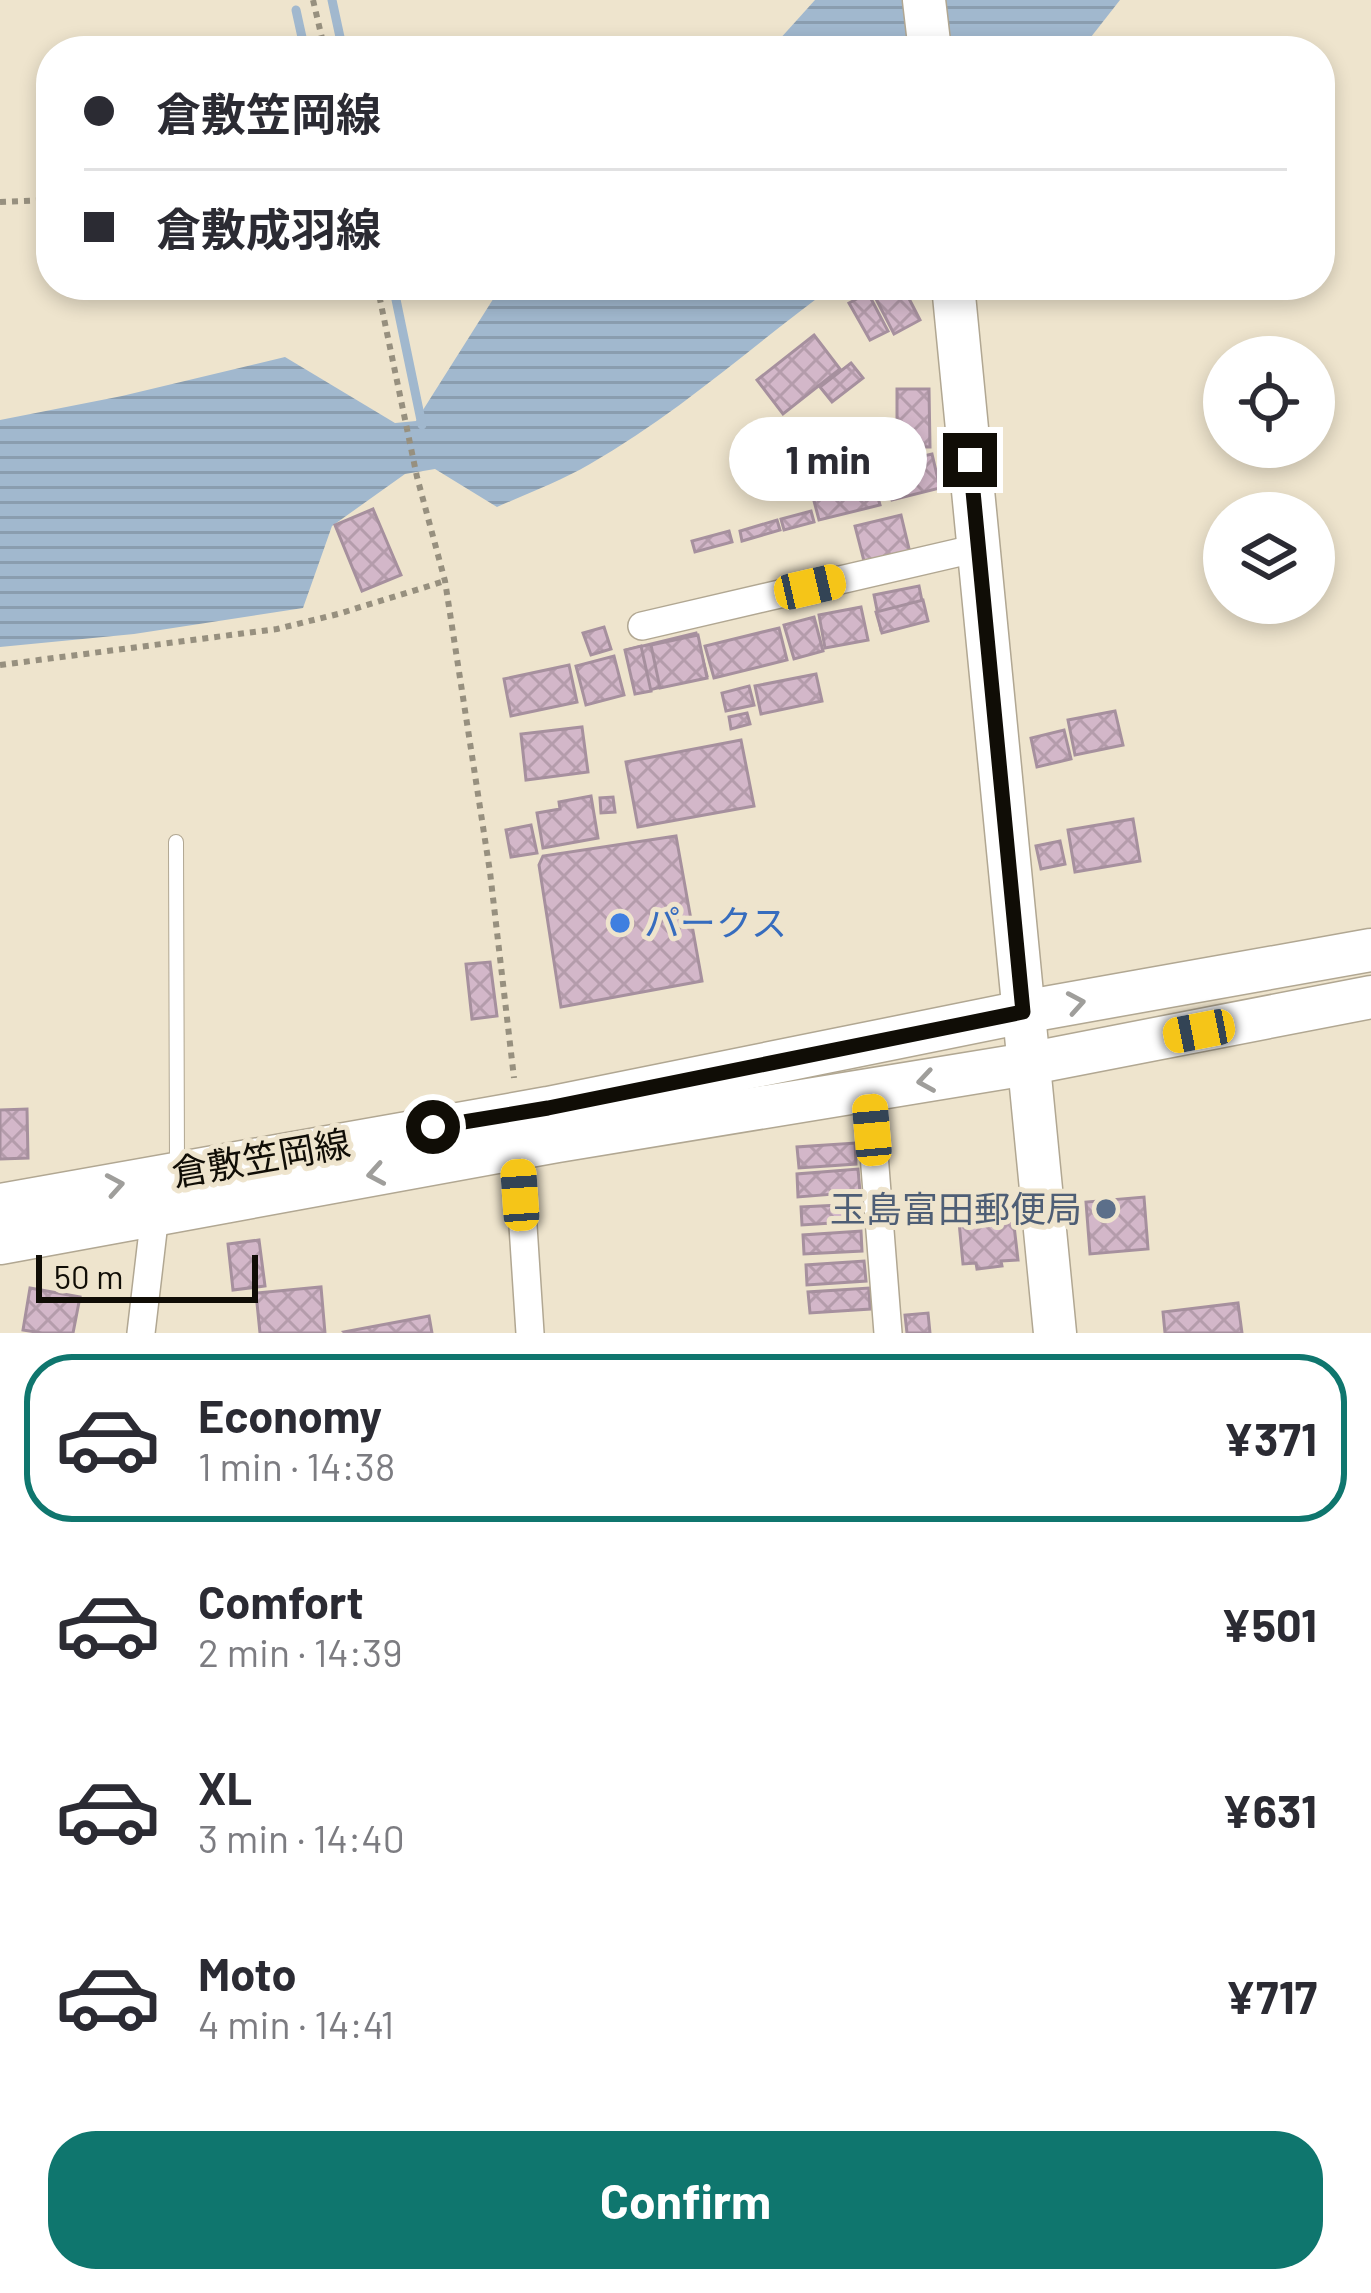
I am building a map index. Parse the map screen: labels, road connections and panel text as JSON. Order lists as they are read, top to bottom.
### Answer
{
  "streets": {
    "main road": ["倉敷笠岡線"]
  },
  "places": ["パークス", "玉島富田郵便局"],
  "scale_bar": "50 m",
  "page": {
    "banner": ["倉敷笠岡線", "倉敷成羽線"],
    "bubble": "1 min",
    "scale": "50 m",
    "list": [
      {
        "name": "Economy",
        "note": "1 min · 14:38",
        "value": "¥371"
      },
      {
        "name": "Comfort",
        "note": "2 min · 14:39",
        "value": "¥501"
      },
      {
        "name": "XL",
        "note": "3 min · 14:40",
        "value": "¥631"
      },
      {
        "name": "Moto",
        "note": "4 min · 14:41",
        "value": "¥717"
      }
    ],
    "buttons": "Confirm"
  }
}
